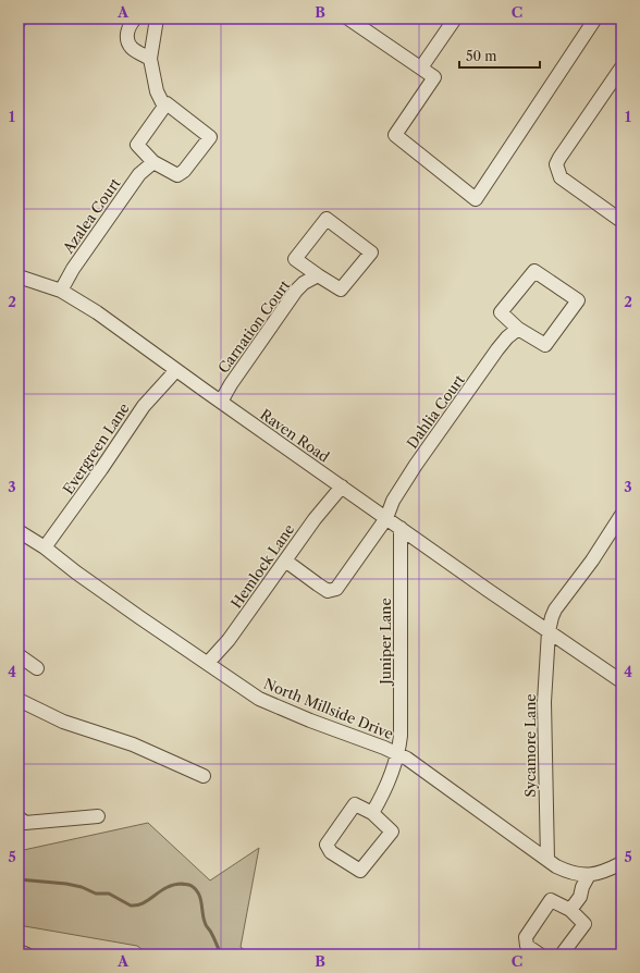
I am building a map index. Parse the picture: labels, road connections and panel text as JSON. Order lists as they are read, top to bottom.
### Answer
{
  "streets": {
    "street": [
      "Azalea Court",
      "Carnation Court",
      "Dahlia Court",
      "Raven Road",
      "Evergreen Lane",
      "Hemlock Lane",
      "Juniper Lane",
      "North Millside Drive",
      "Sycamore Lane"
    ]
  },
  "crossings": [
    ["Azalea Court", "Raven Road"],
    ["Carnation Court", "Raven Road"],
    ["Dahlia Court", "Raven Road"],
    ["Dahlia Court", "Hemlock Lane"],
    ["Raven Road", "Evergreen Lane"],
    ["Raven Road", "Hemlock Lane"],
    ["Raven Road", "Juniper Lane"],
    ["Raven Road", "Sycamore Lane"],
    ["Evergreen Lane", "North Millside Drive"],
    ["Hemlock Lane", "North Millside Drive"],
    ["Juniper Lane", "North Millside Drive"],
    ["North Millside Drive", "Sycamore Lane"]
  ],
  "scale_bar": "50 m",
  "grid": {
    "columns": ["A", "B", "C"],
    "rows": [
      "1",
      "2",
      "3",
      "4",
      "5"
    ]
  }
}
